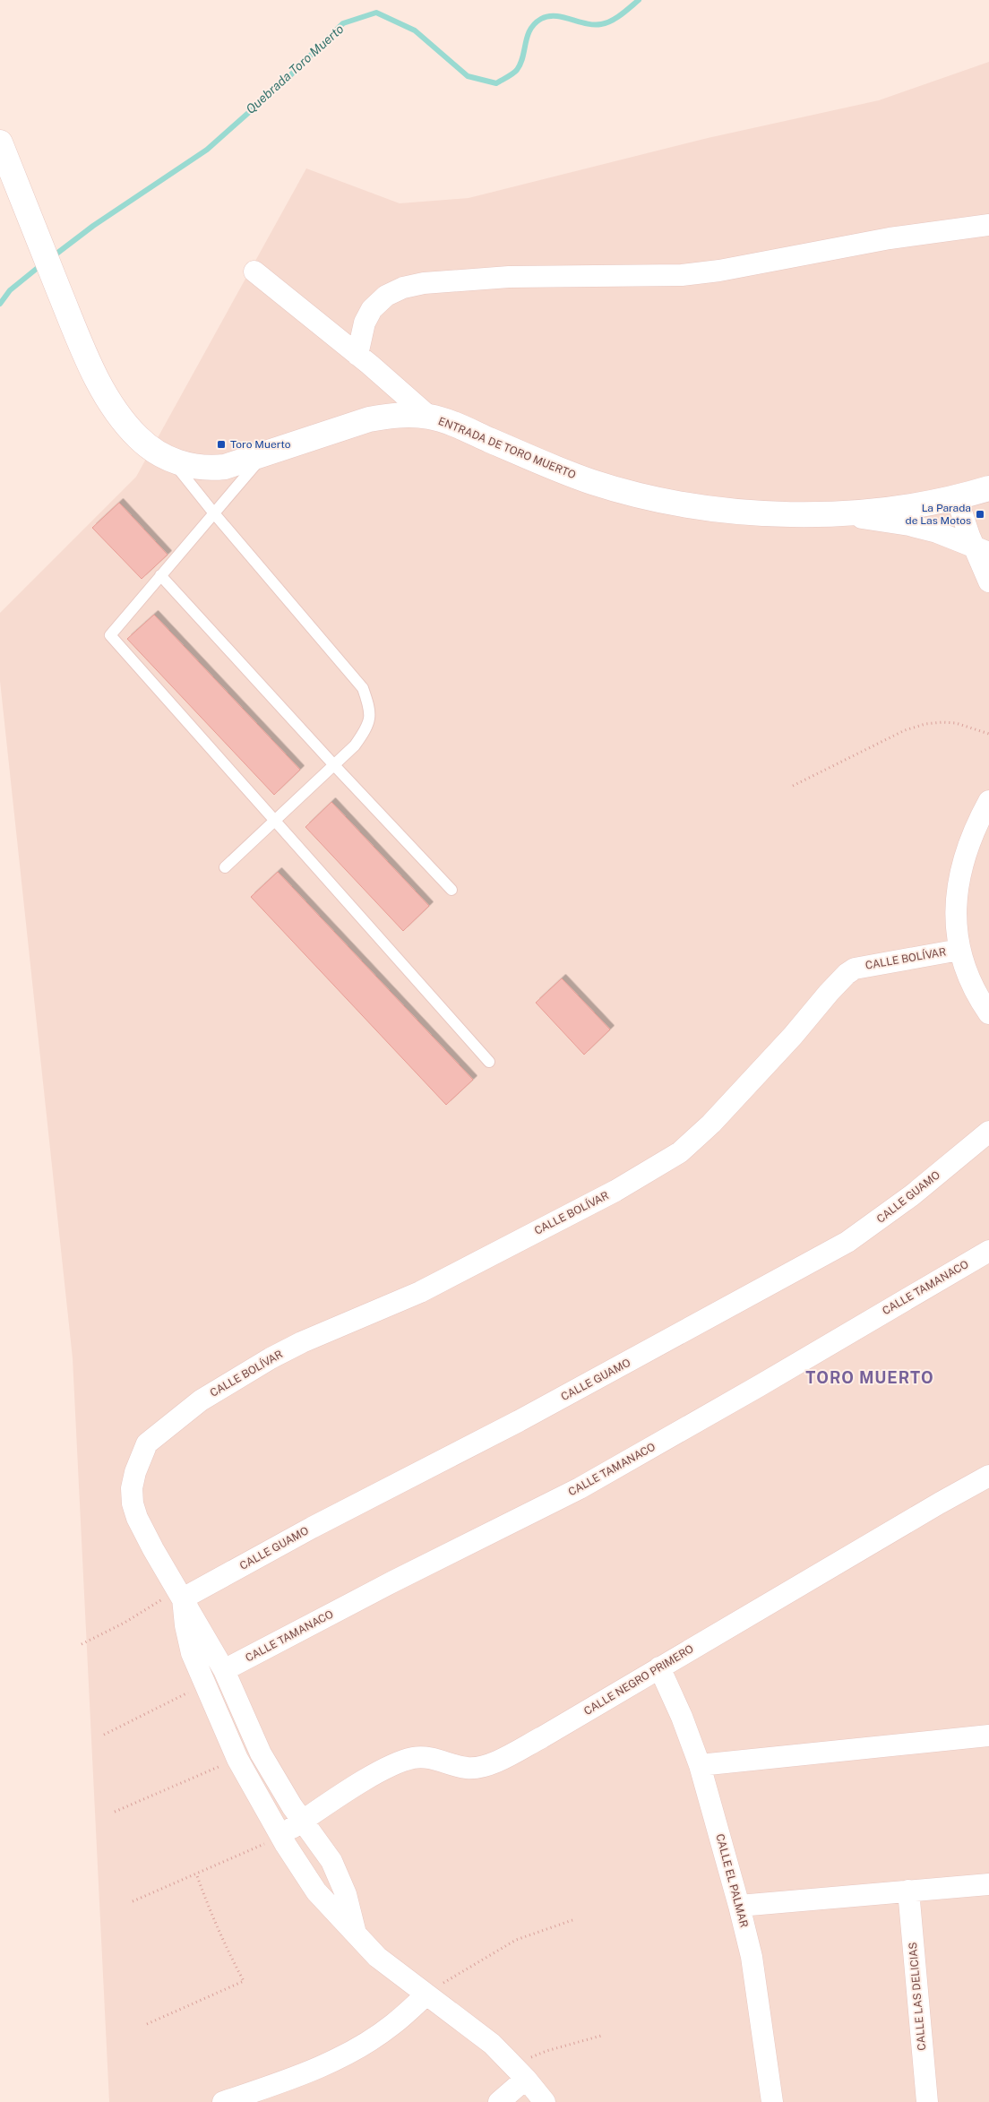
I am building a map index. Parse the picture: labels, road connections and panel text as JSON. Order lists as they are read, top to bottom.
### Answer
{
  "streets": {
    "street": [
      "ENTRADA DE TORO MUERTO",
      "CALLE BOLÍVAR",
      "CALLE GUAMO",
      "CALLE TAMANACO",
      "CALLE NEGRO PRIMERO",
      "CALLE EL PALMAR",
      "CALLE LAS DELICIAS"
    ]
  },
  "crossings": [
    ["CALLE BOLÍVAR", "CALLE GUAMO"],
    ["CALLE NEGRO PRIMERO", "CALLE EL PALMAR"]
  ],
  "districts": ["TORO MUERTO"],
  "water": ["Quebrada Toro Muerto"],
  "places": {
    "transit": ["Toro Muerto", "La Parada de Las Motos"]
  }
}
